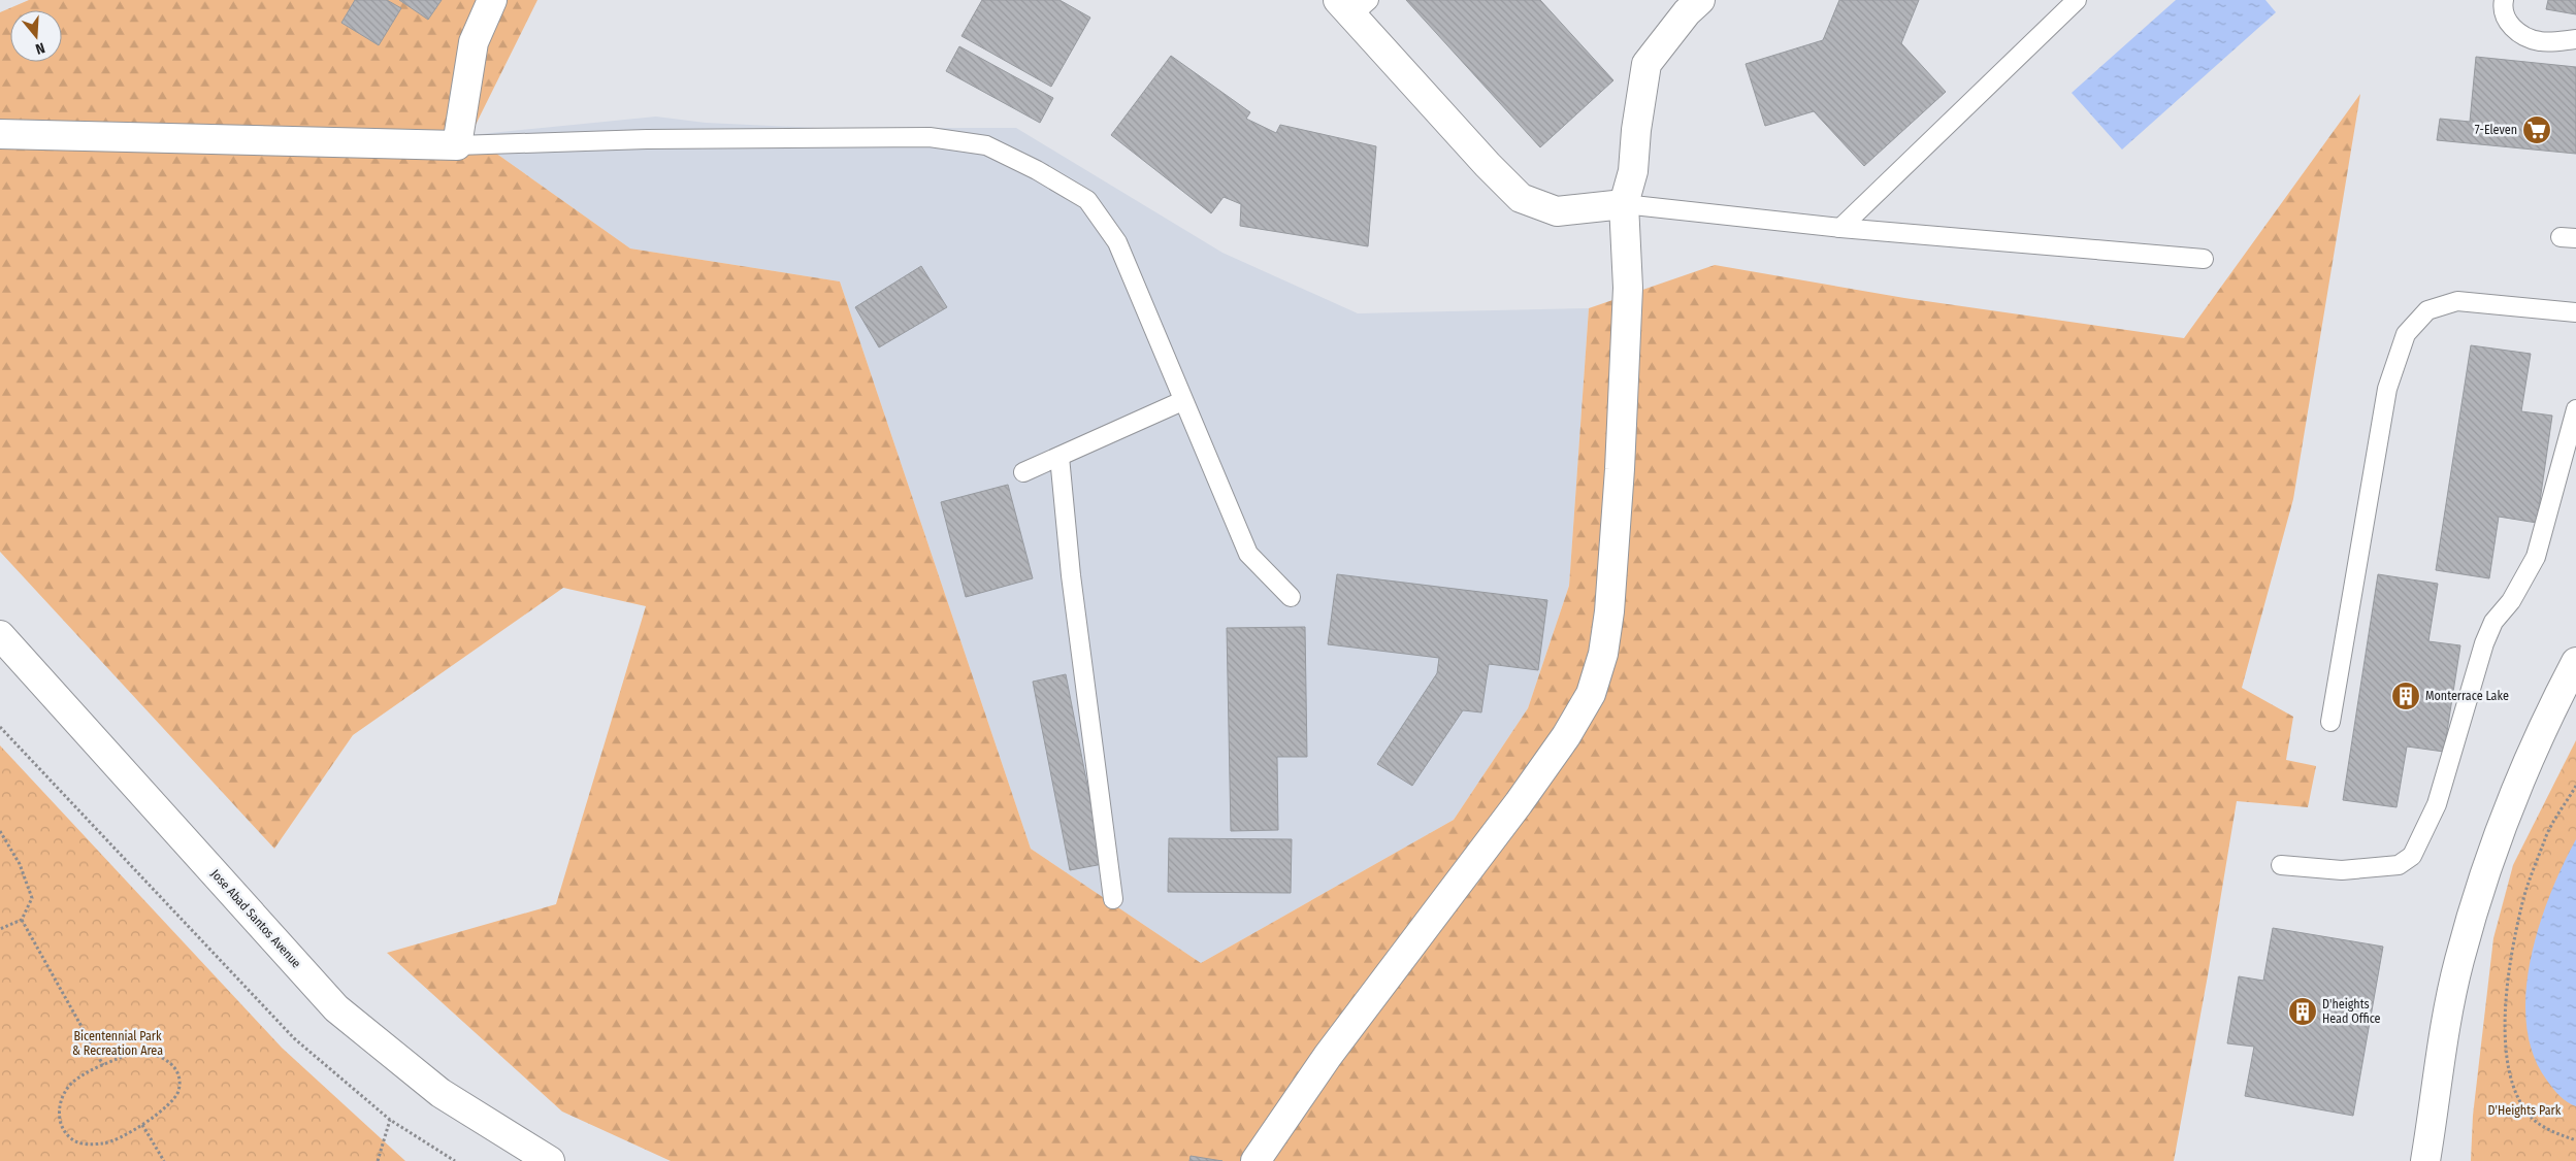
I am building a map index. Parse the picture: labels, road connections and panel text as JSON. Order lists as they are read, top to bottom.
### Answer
{
  "streets": {
    "street": ["Jose Abad Santos Avenue"]
  },
  "parks": ["Bicentennial Park & Recreation Area", "D'Heights Park"],
  "places": {
    "supermarket": ["7-Eleven"],
    "building": ["Monterrace Lake", "D'heights Head Office"]
  },
  "north": "bottom"
}
